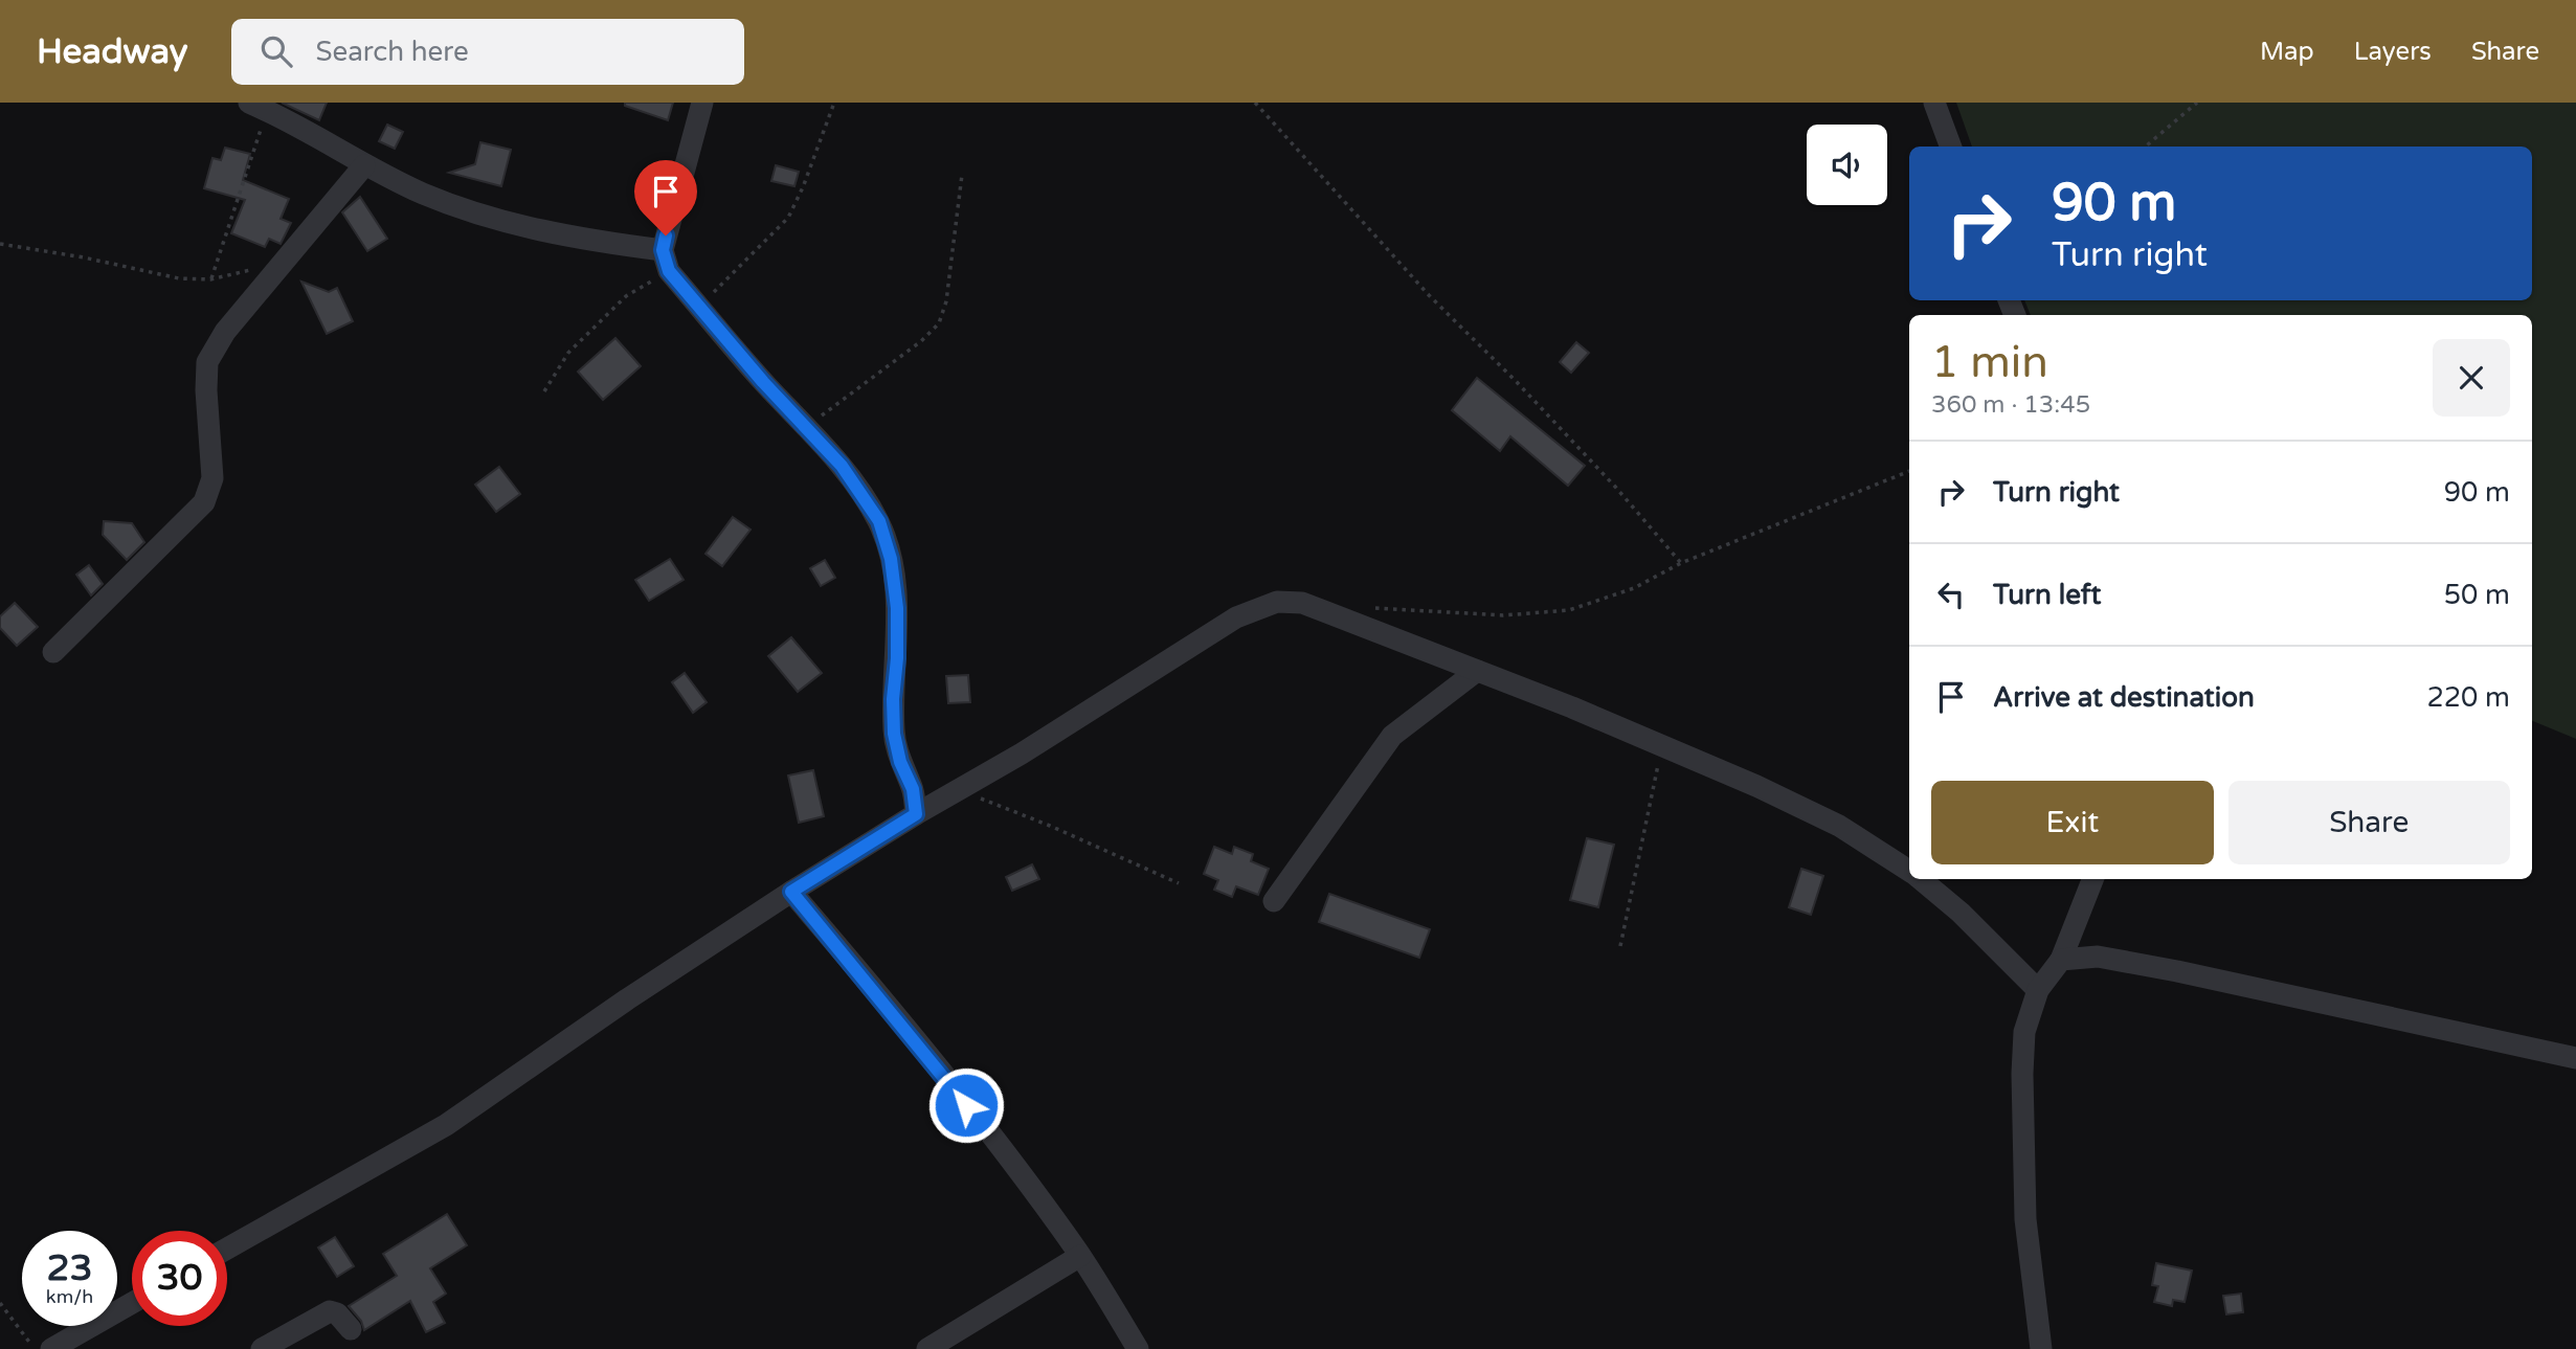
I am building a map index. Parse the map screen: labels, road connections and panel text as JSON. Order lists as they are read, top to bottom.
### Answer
{
  "page": {
    "header": "Headway",
    "search": "Search here",
    "nav": ["Map", "Layers", "Share"],
    "turn": ["90 m", "Turn right"],
    "heading": ["1 min", "360 m · 13:45"],
    "list": [
      {
        "name": "Turn right",
        "value": "90 m"
      },
      {
        "name": "Turn left",
        "value": "50 m"
      },
      {
        "name": "Arrive at destination",
        "value": "220 m"
      }
    ],
    "buttons": ["Exit", "Share"],
    "speed": "23 km/h",
    "limit": "30"
  }
}
